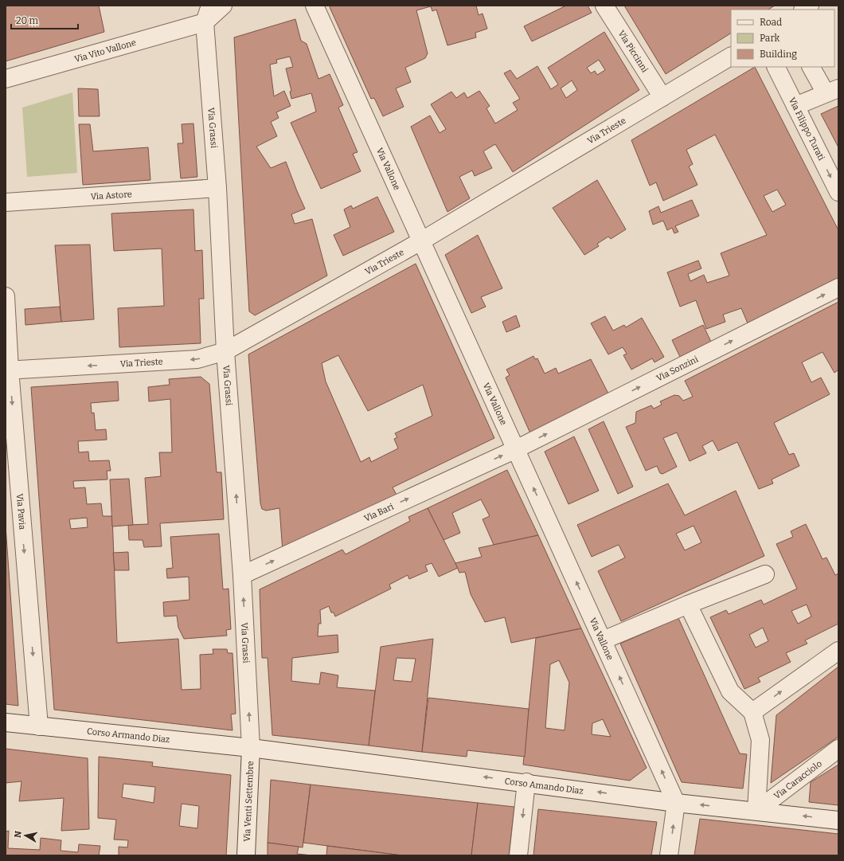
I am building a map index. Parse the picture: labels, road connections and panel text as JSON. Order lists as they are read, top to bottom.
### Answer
{
  "streets": {
    "street": [
      "Via Vito Vallone",
      "Via Piccinni",
      "Via Grassi",
      "Via Filippo Turati",
      "Via Trieste",
      "Via Vallone",
      "Via Astore",
      "Via Sonzini",
      "Via Pavia",
      "Via Bari",
      "Corso Armando Diaz",
      "Via Caracciolo",
      "Corso Amando Diaz",
      "Via Venti Settembre"
    ]
  },
  "crossings": [
    ["Via Vito Vallone", "Via Grassi"],
    ["Via Piccinni", "Via Trieste"],
    ["Via Grassi", "Via Trieste"],
    ["Via Grassi", "Via Astore"],
    ["Via Grassi", "Via Bari"],
    ["Via Grassi", "Corso Armando Diaz"],
    ["Via Grassi", "Corso Amando Diaz"],
    ["Via Grassi", "Via Venti Settembre"],
    ["Via Trieste", "Via Vallone"],
    ["Via Trieste", "Via Pavia"],
    ["Via Vallone", "Via Sonzini"],
    ["Via Vallone", "Via Bari"],
    ["Via Vallone", "Corso Amando Diaz"],
    ["Via Sonzini", "Via Bari"],
    ["Via Pavia", "Corso Armando Diaz"],
    ["Corso Armando Diaz", "Corso Amando Diaz"],
    ["Corso Armando Diaz", "Via Venti Settembre"],
    ["Via Caracciolo", "Corso Amando Diaz"],
    ["Corso Amando Diaz", "Via Venti Settembre"]
  ],
  "one_way": [
    "Via Grassi",
    "Via Filippo Turati",
    "Via Sonzini",
    "Via Pavia",
    "Via Bari",
    "Corso Amando Diaz"
  ],
  "legend": ["Road", "Park", "Building"],
  "scale_bar": "20 m",
  "north": "left"
}
